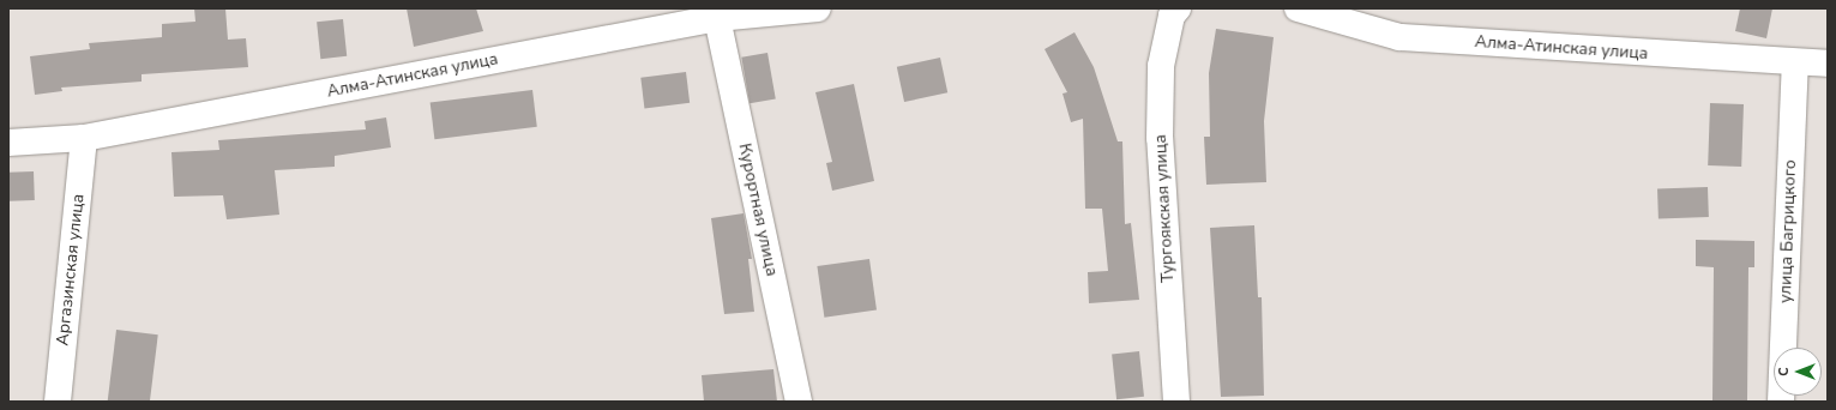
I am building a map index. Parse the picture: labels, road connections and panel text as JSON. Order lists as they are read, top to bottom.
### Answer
{
  "streets": {
    "street": [
      "Алма-Атинская улица",
      "Тургоякская улица",
      "Курортная улица",
      "улица Багрицкого",
      "Аргазинская улица"
    ]
  },
  "crossings": [
    ["Алма-Атинская улица", "Курортная улица"],
    ["Алма-Атинская улица", "улица Багрицкого"],
    ["Алма-Атинская улица", "Аргазинская улица"]
  ],
  "north": "left"
}
